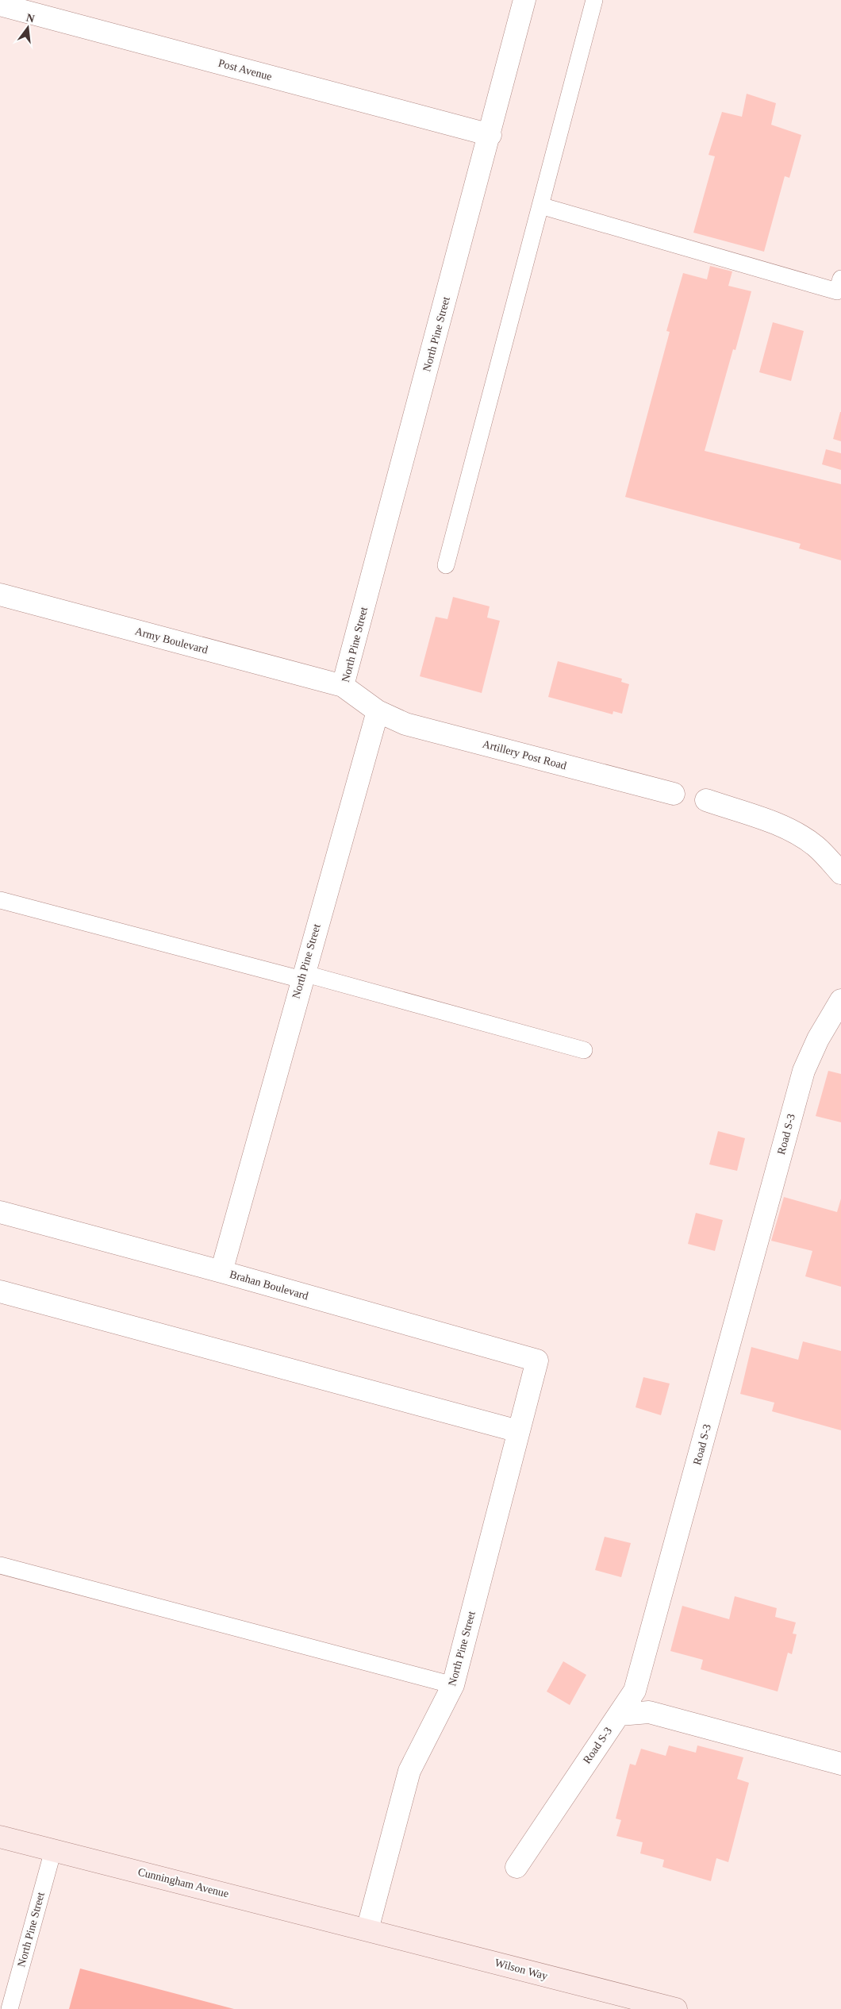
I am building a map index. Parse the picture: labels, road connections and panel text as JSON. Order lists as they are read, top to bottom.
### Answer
{
  "streets": {
    "street": [
      "Post Avenue",
      "North Pine Street",
      "Army Boulevard",
      "Artillery Post Road",
      "Road S-3",
      "Brahan Boulevard",
      "Cunningham Avenue",
      "Wilson Way"
    ]
  },
  "crossings": [
    ["Post Avenue", "North Pine Street"],
    ["North Pine Street", "Army Boulevard"],
    ["North Pine Street", "Artillery Post Road"],
    ["North Pine Street", "Brahan Boulevard"],
    ["North Pine Street", "Cunningham Avenue"],
    ["North Pine Street", "Wilson Way"],
    ["Cunningham Avenue", "Wilson Way"]
  ],
  "north": "top"
}
